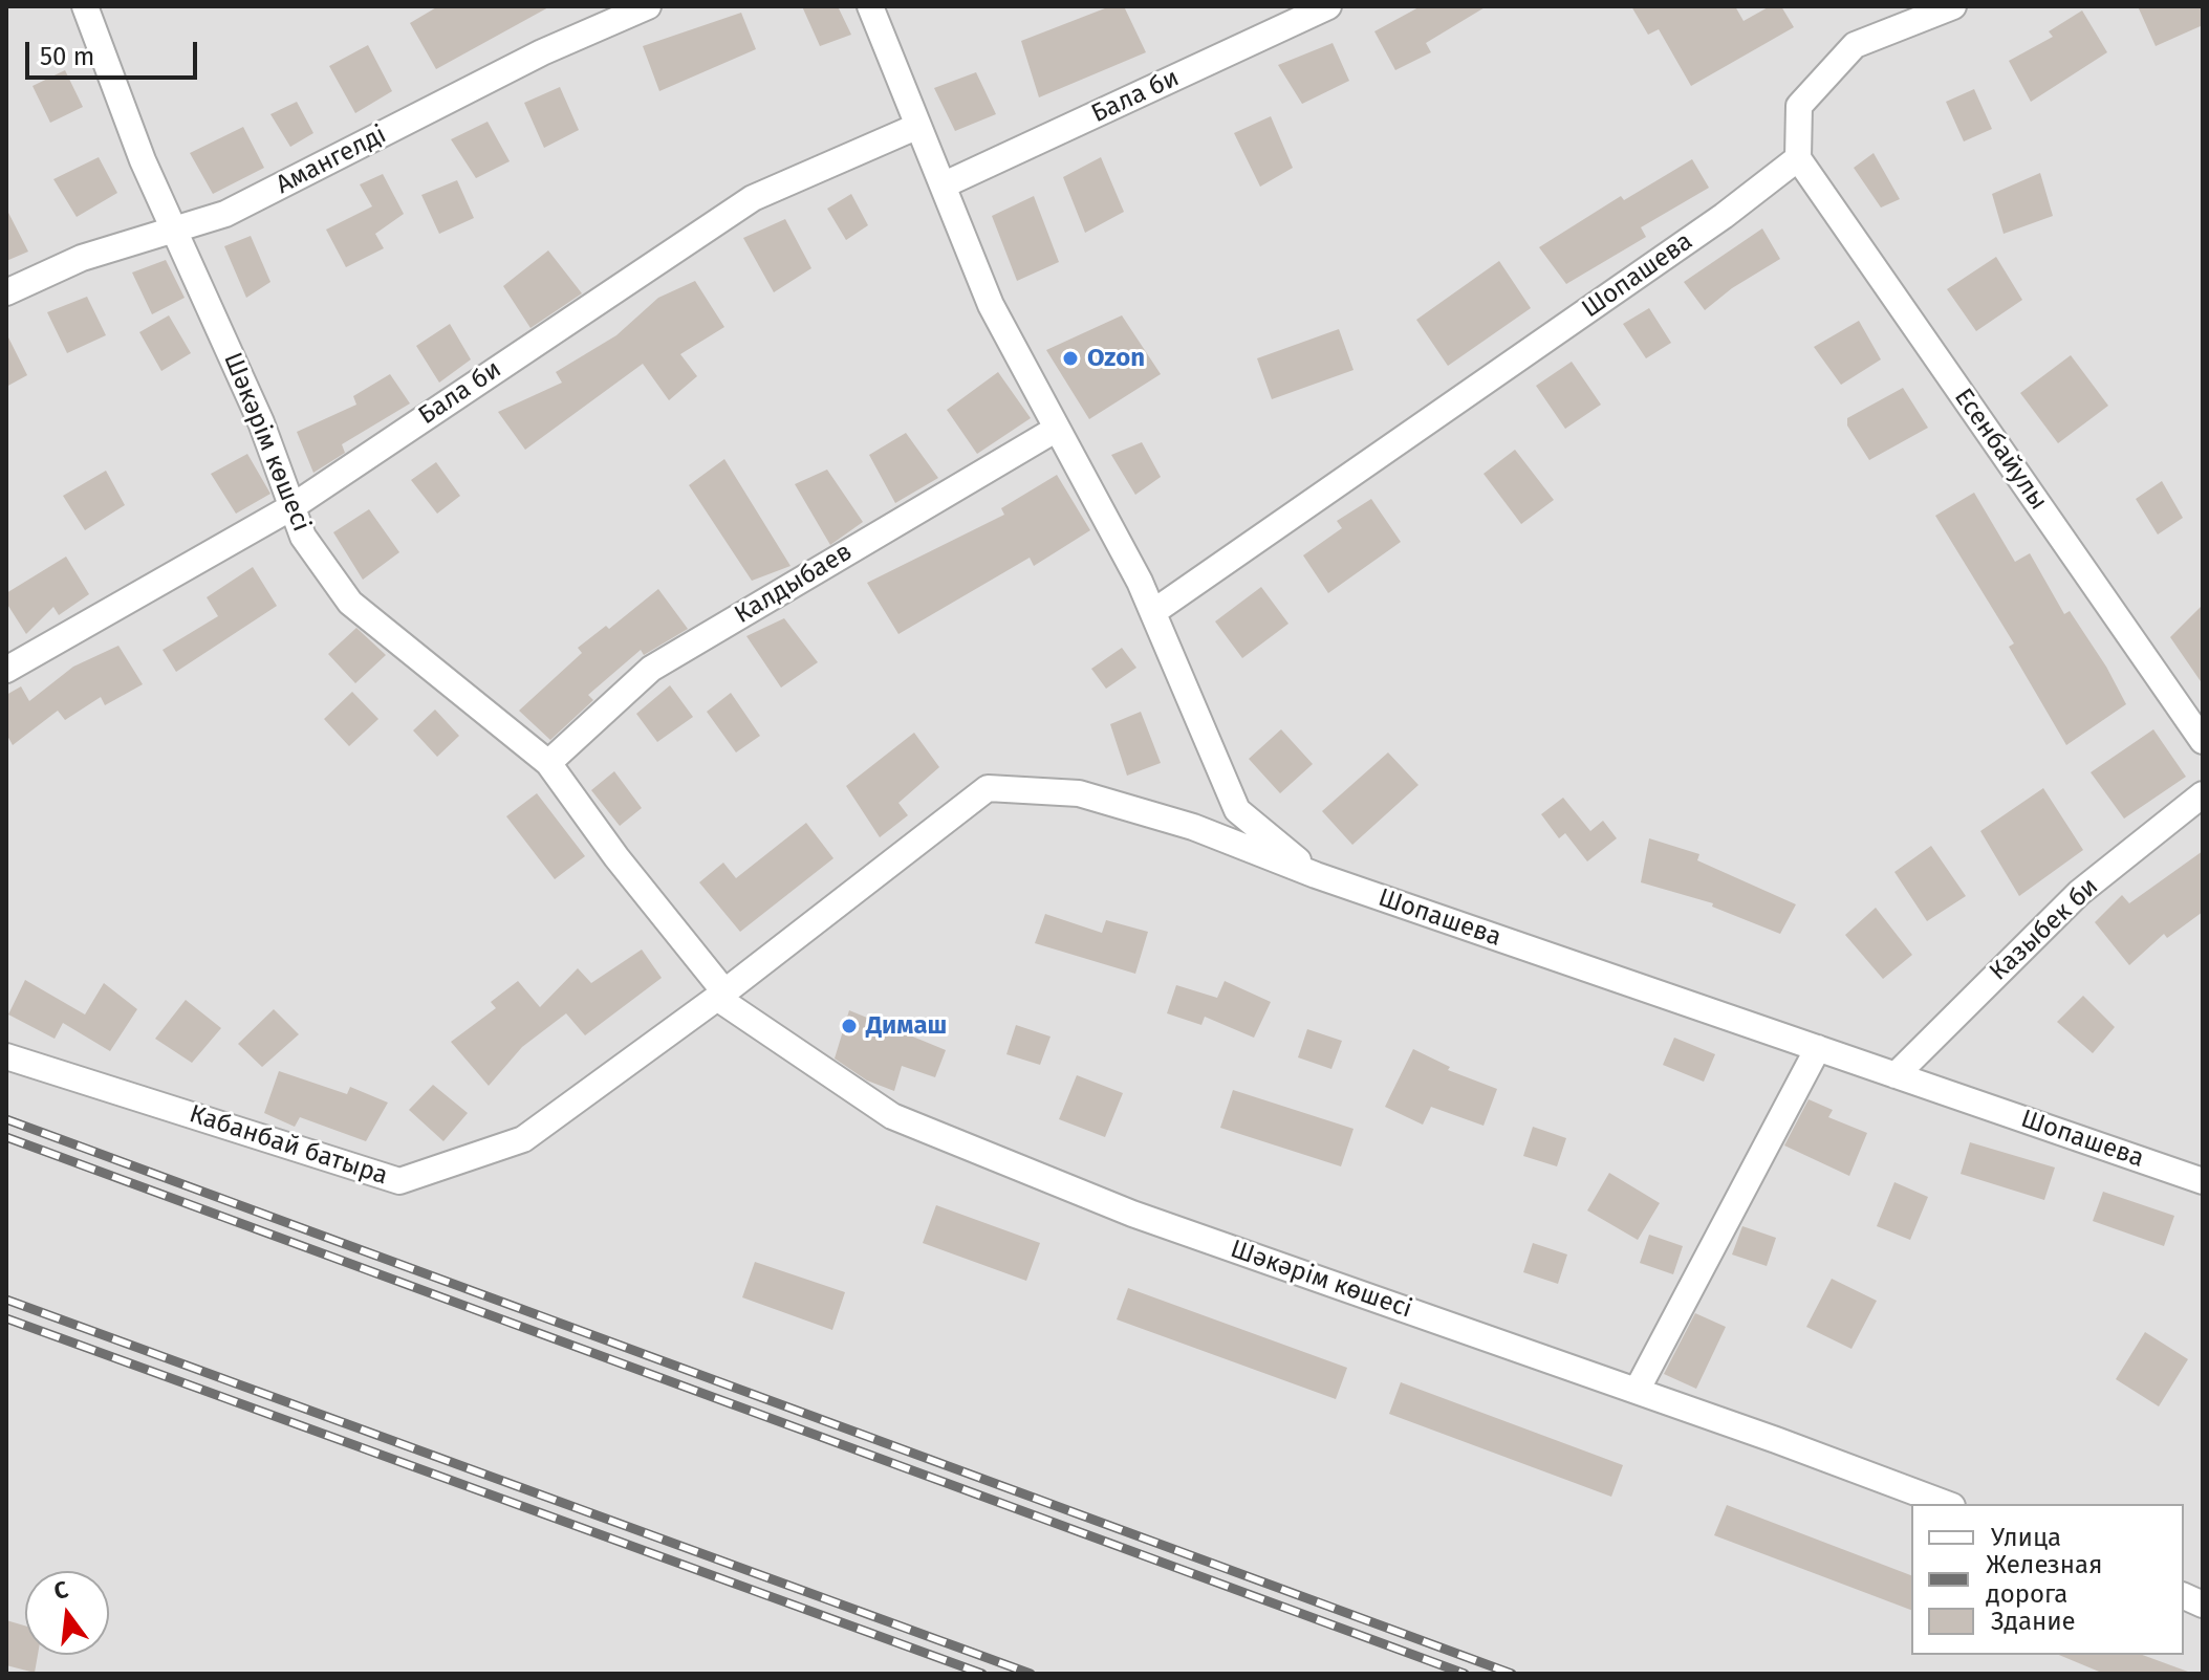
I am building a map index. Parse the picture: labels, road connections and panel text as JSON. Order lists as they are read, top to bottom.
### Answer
{
  "streets": {
    "street": [
      "Бала би",
      "Амангелді",
      "Шопашева",
      "Шәкәрім көшесі",
      "Есенбайулы",
      "Калдыбаев",
      "Казыбек би",
      "Кабанбай батыра"
    ]
  },
  "crossings": [
    ["Бала би", "Шәкәрім көшесі"],
    ["Амангелді", "Шәкәрім көшесі"],
    ["Шопашева", "Шәкәрім көшесі"],
    ["Шопашева", "Есенбайулы"],
    ["Шопашева", "Казыбек би"],
    ["Шопашева", "Кабанбай батыра"],
    ["Шәкәрім көшесі", "Калдыбаев"],
    ["Шәкәрім көшесі", "Кабанбай батыра"]
  ],
  "places": ["Ozon", "Димаш"],
  "legend": ["Улица", "Железная дорога", "Здание"],
  "scale_bar": "50 m",
  "north": "top"
}
